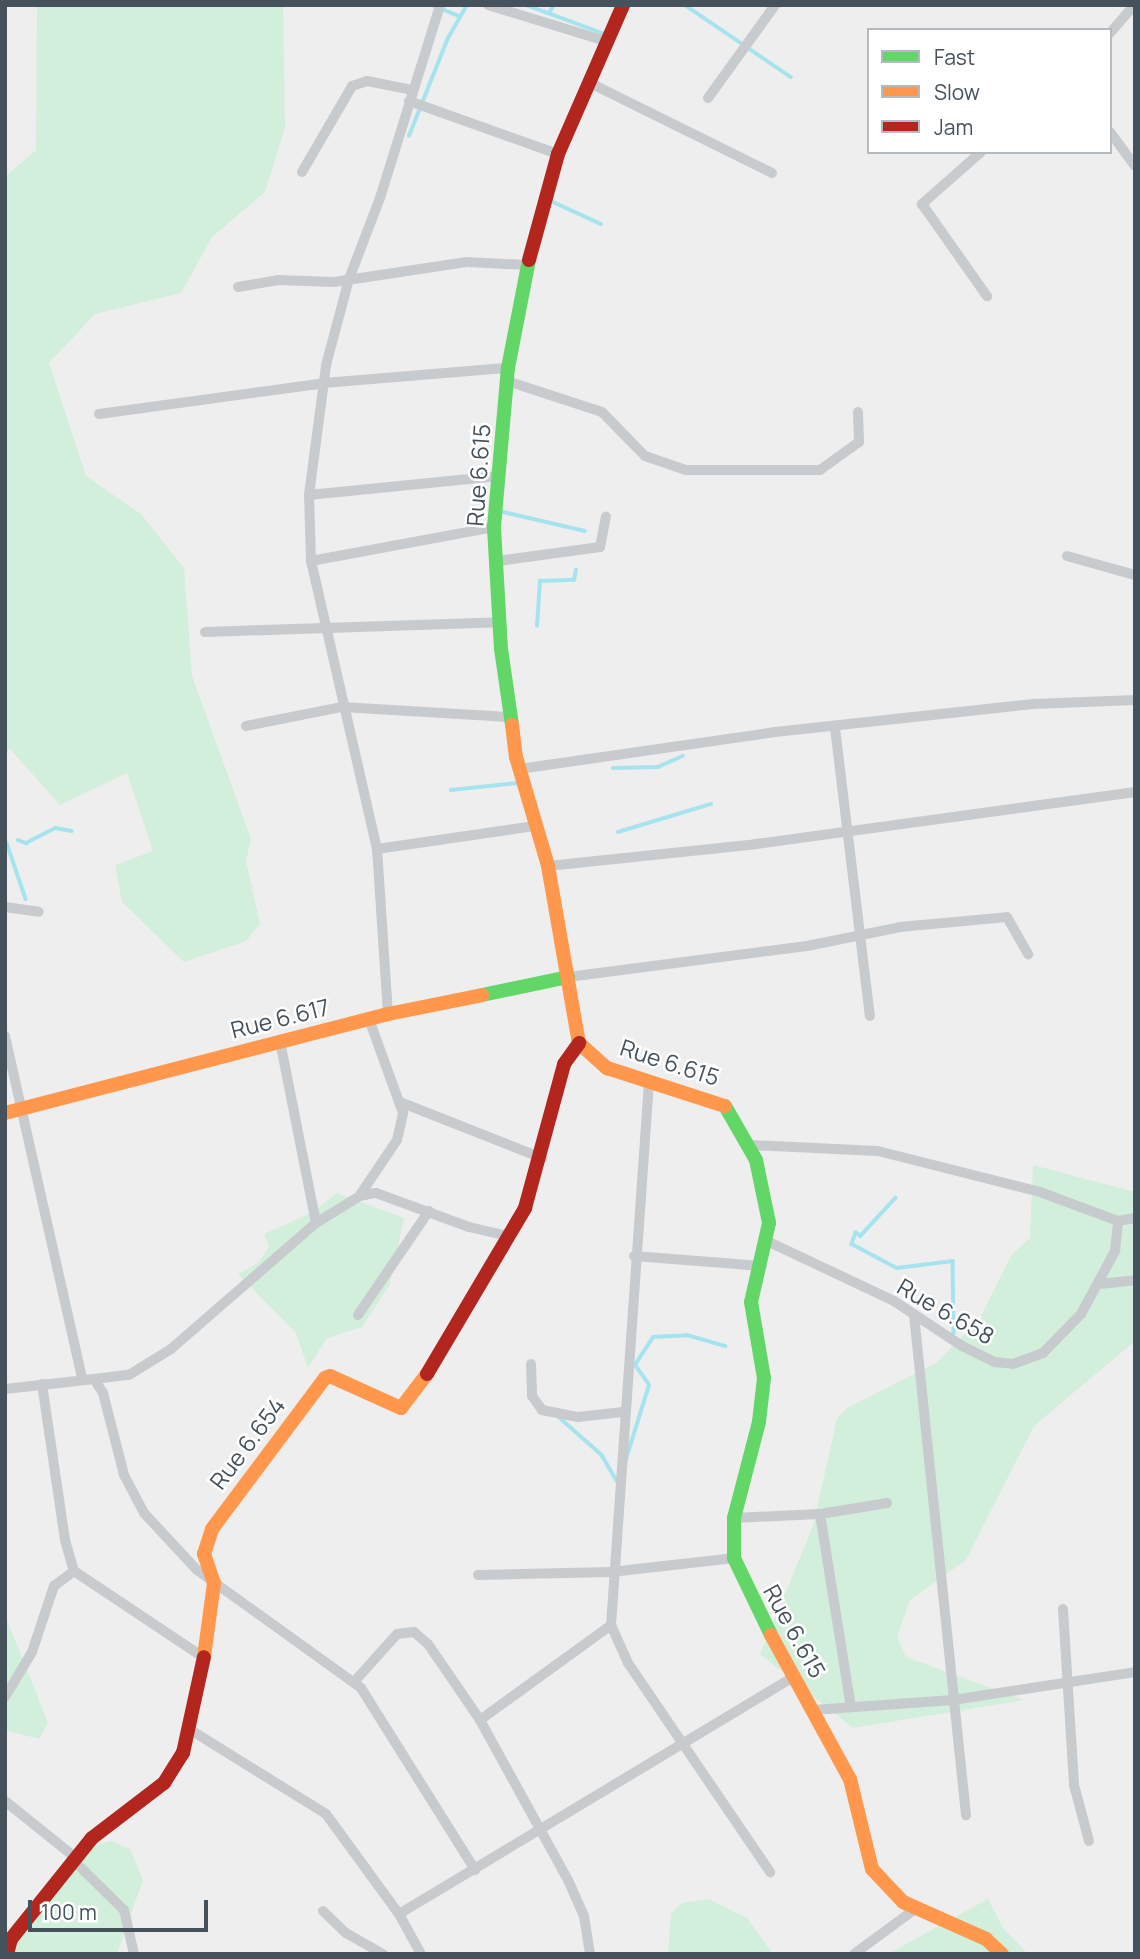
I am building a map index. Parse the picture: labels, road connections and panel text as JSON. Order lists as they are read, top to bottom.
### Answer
{
  "streets": {
    "street": [
      "Rue 6.615",
      "Rue 6.617",
      "Rue 6.658",
      "Rue 6.654"
    ]
  },
  "crossings": [
    ["Rue 6.615", "Rue 6.617"],
    ["Rue 6.615", "Rue 6.658"],
    ["Rue 6.615", "Rue 6.654"]
  ],
  "legend": ["Fast", "Slow", "Jam"],
  "scale_bar": "100 m"
}
